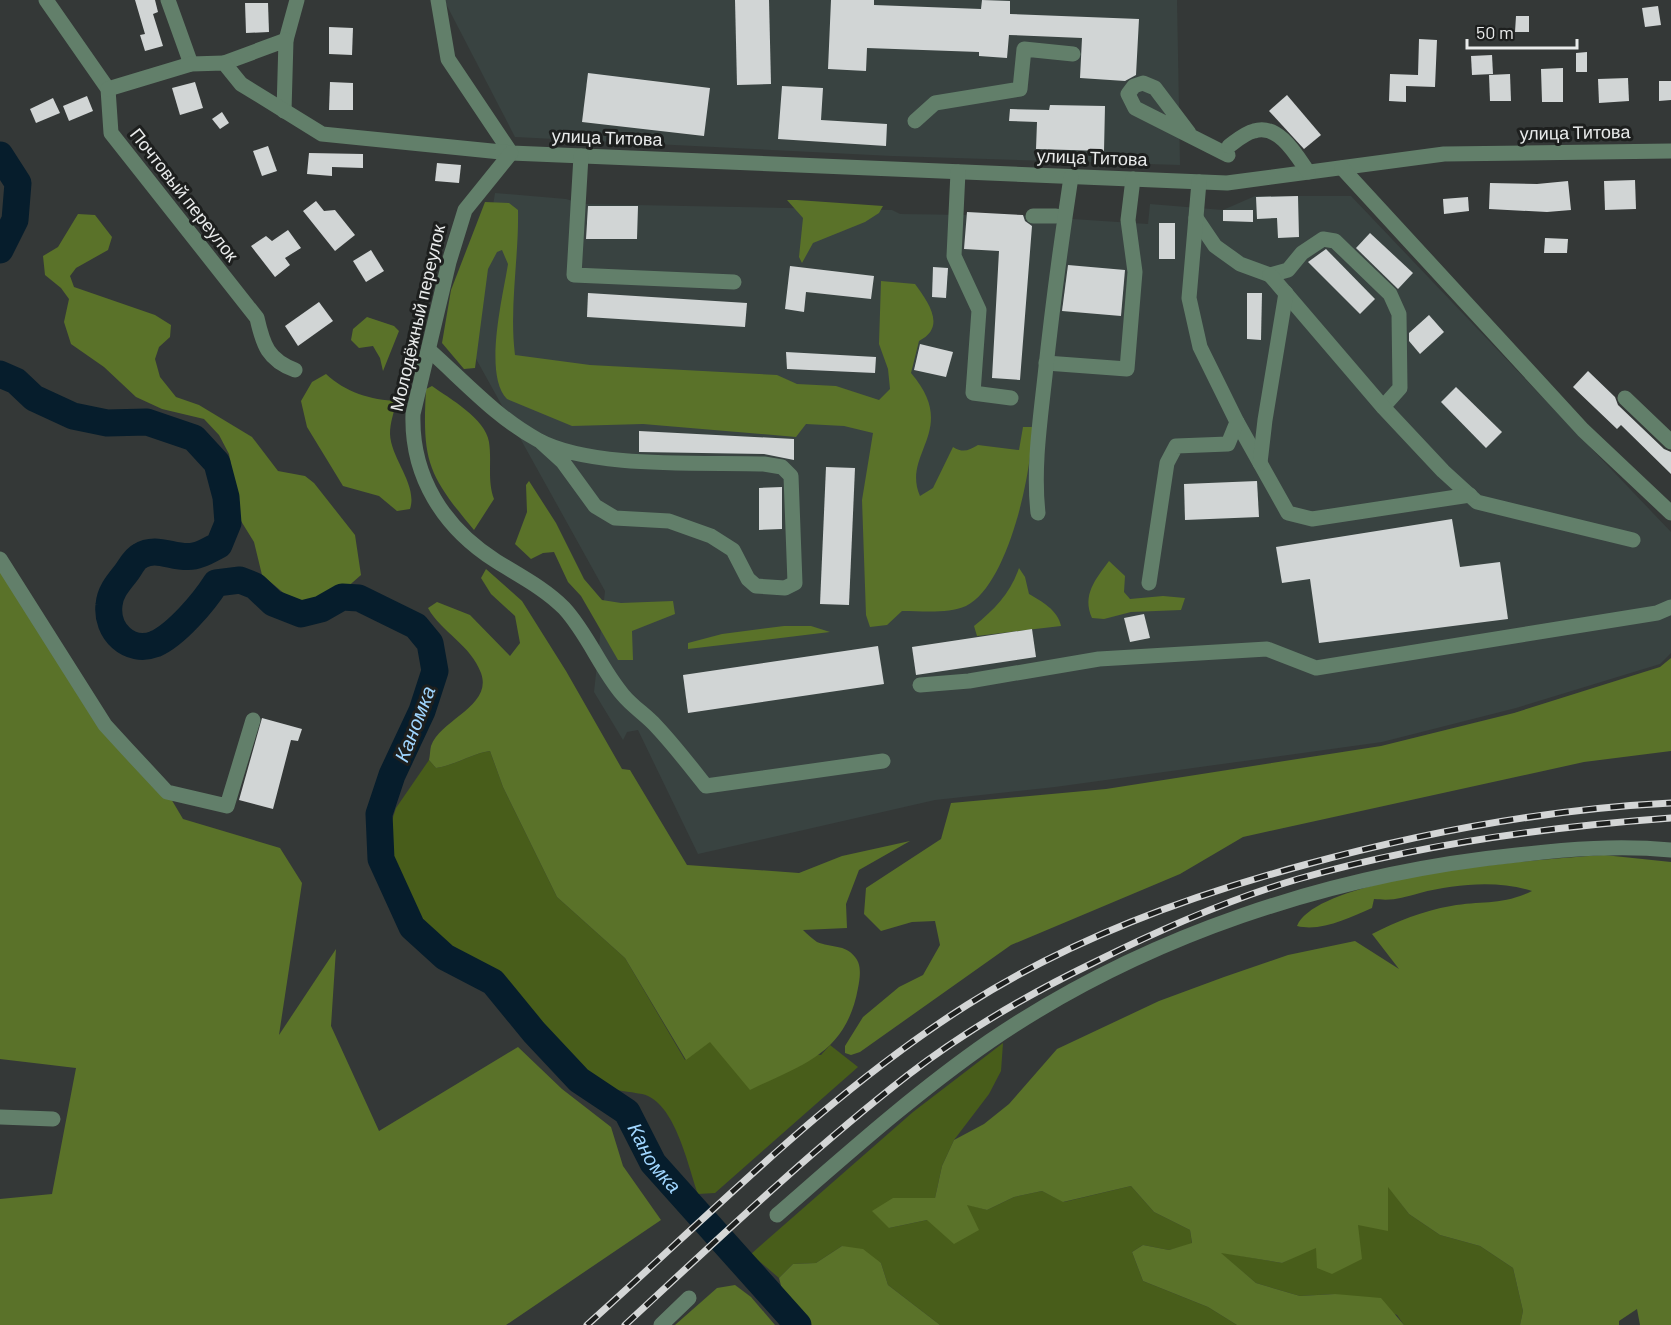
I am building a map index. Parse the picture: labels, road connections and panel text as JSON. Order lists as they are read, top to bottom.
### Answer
{
  "streets": {
    "street": ["улица Титова", "Почтовый переулок", "Молодёжный переулок"]
  },
  "crossings": [
    ["улица Титова", "Молодёжный переулок"]
  ],
  "water": ["Каномка"],
  "scale_bar": "50 m"
}
